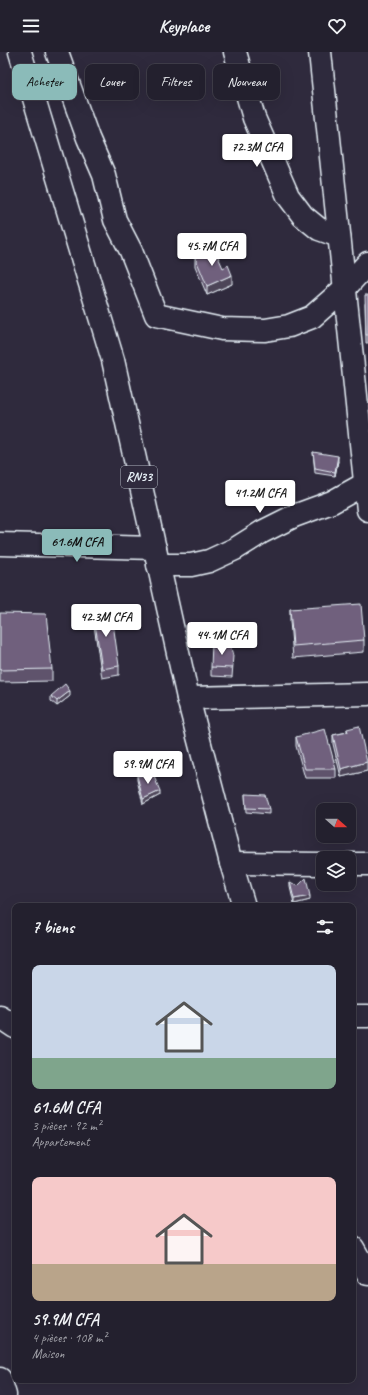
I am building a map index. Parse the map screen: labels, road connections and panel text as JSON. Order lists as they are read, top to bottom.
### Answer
{
  "streets": {
    "street": ["RN33"]
  },
  "north": "right",
  "page": {
    "header": "Keyplace",
    "chip": [
      "Acheter",
      "Louer",
      "Filtres",
      "Nouveau"
    ],
    "price": [
      "72.3M CFA",
      "45.7M CFA",
      "41.2M CFA",
      "61.6M CFA",
      "42.3M CFA",
      "44.1M CFA",
      "59.9M CFA"
    ],
    "heading": "7 biens",
    "list": [
      {
        "name": "61.6M CFA",
        "note": "3 pièces · 92 m² · Appartement"
      },
      {
        "name": "59.9M CFA",
        "note": "4 pièces · 108 m² · Maison"
      }
    ]
  }
}
